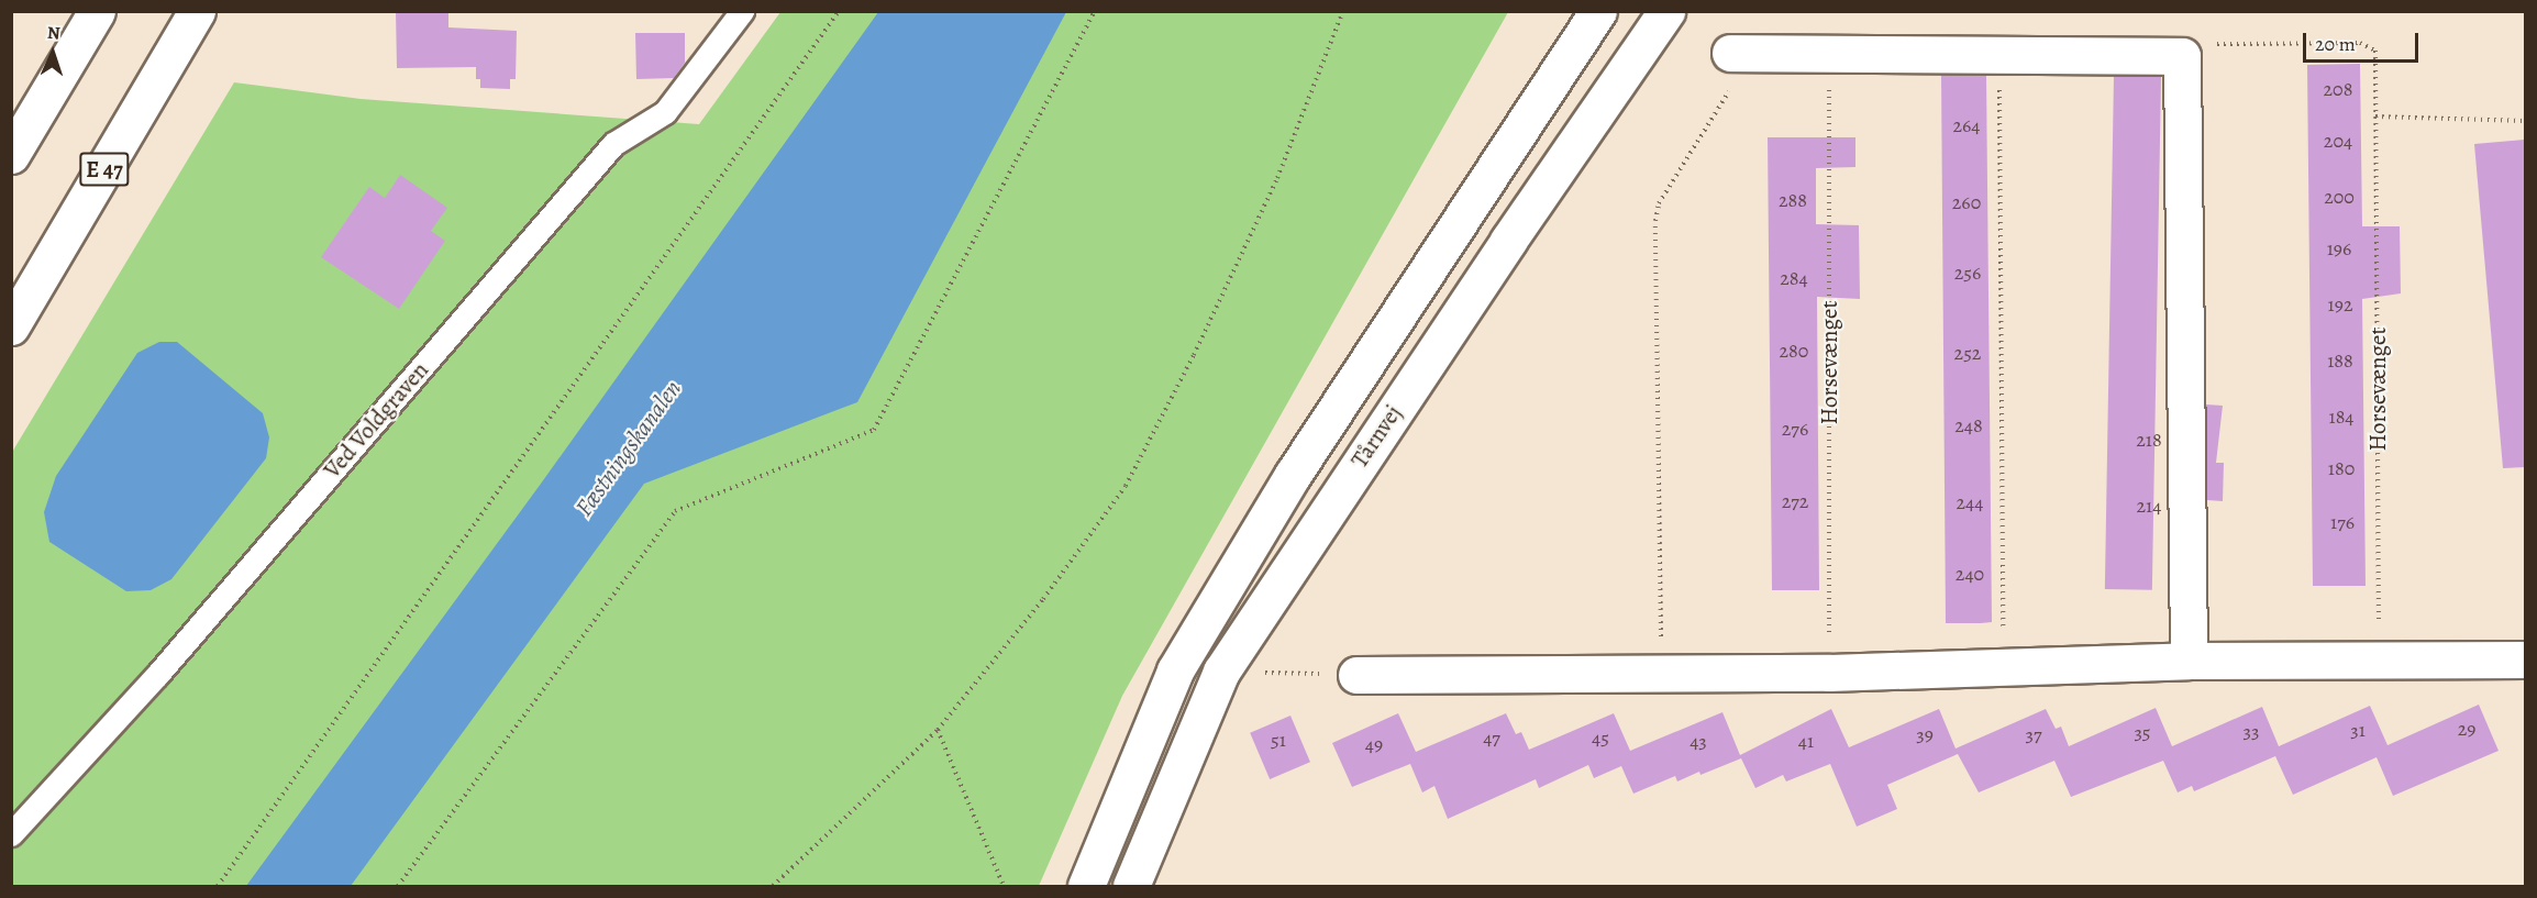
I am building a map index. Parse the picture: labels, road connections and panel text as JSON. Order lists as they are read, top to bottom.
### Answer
{
  "streets": {
    "main road": ["E 47", "Tårnvej"],
    "lane": ["Ved Voldgraven"],
    "path": ["Horsevænget"]
  },
  "water": ["Fæstningskanalen"],
  "house_numbers": [
    "208",
    "264",
    "204",
    "200",
    "288",
    "260",
    "196",
    "256",
    "284",
    "192",
    "280",
    "252",
    "188",
    "184",
    "248",
    "276",
    "218",
    "180",
    "272",
    "244",
    "214",
    "176",
    "240",
    "29",
    "31",
    "33",
    "35",
    "39",
    "37",
    "47",
    "45",
    "51",
    "43",
    "41",
    "49"
  ],
  "scale_bar": "20 m",
  "north": "top"
}
